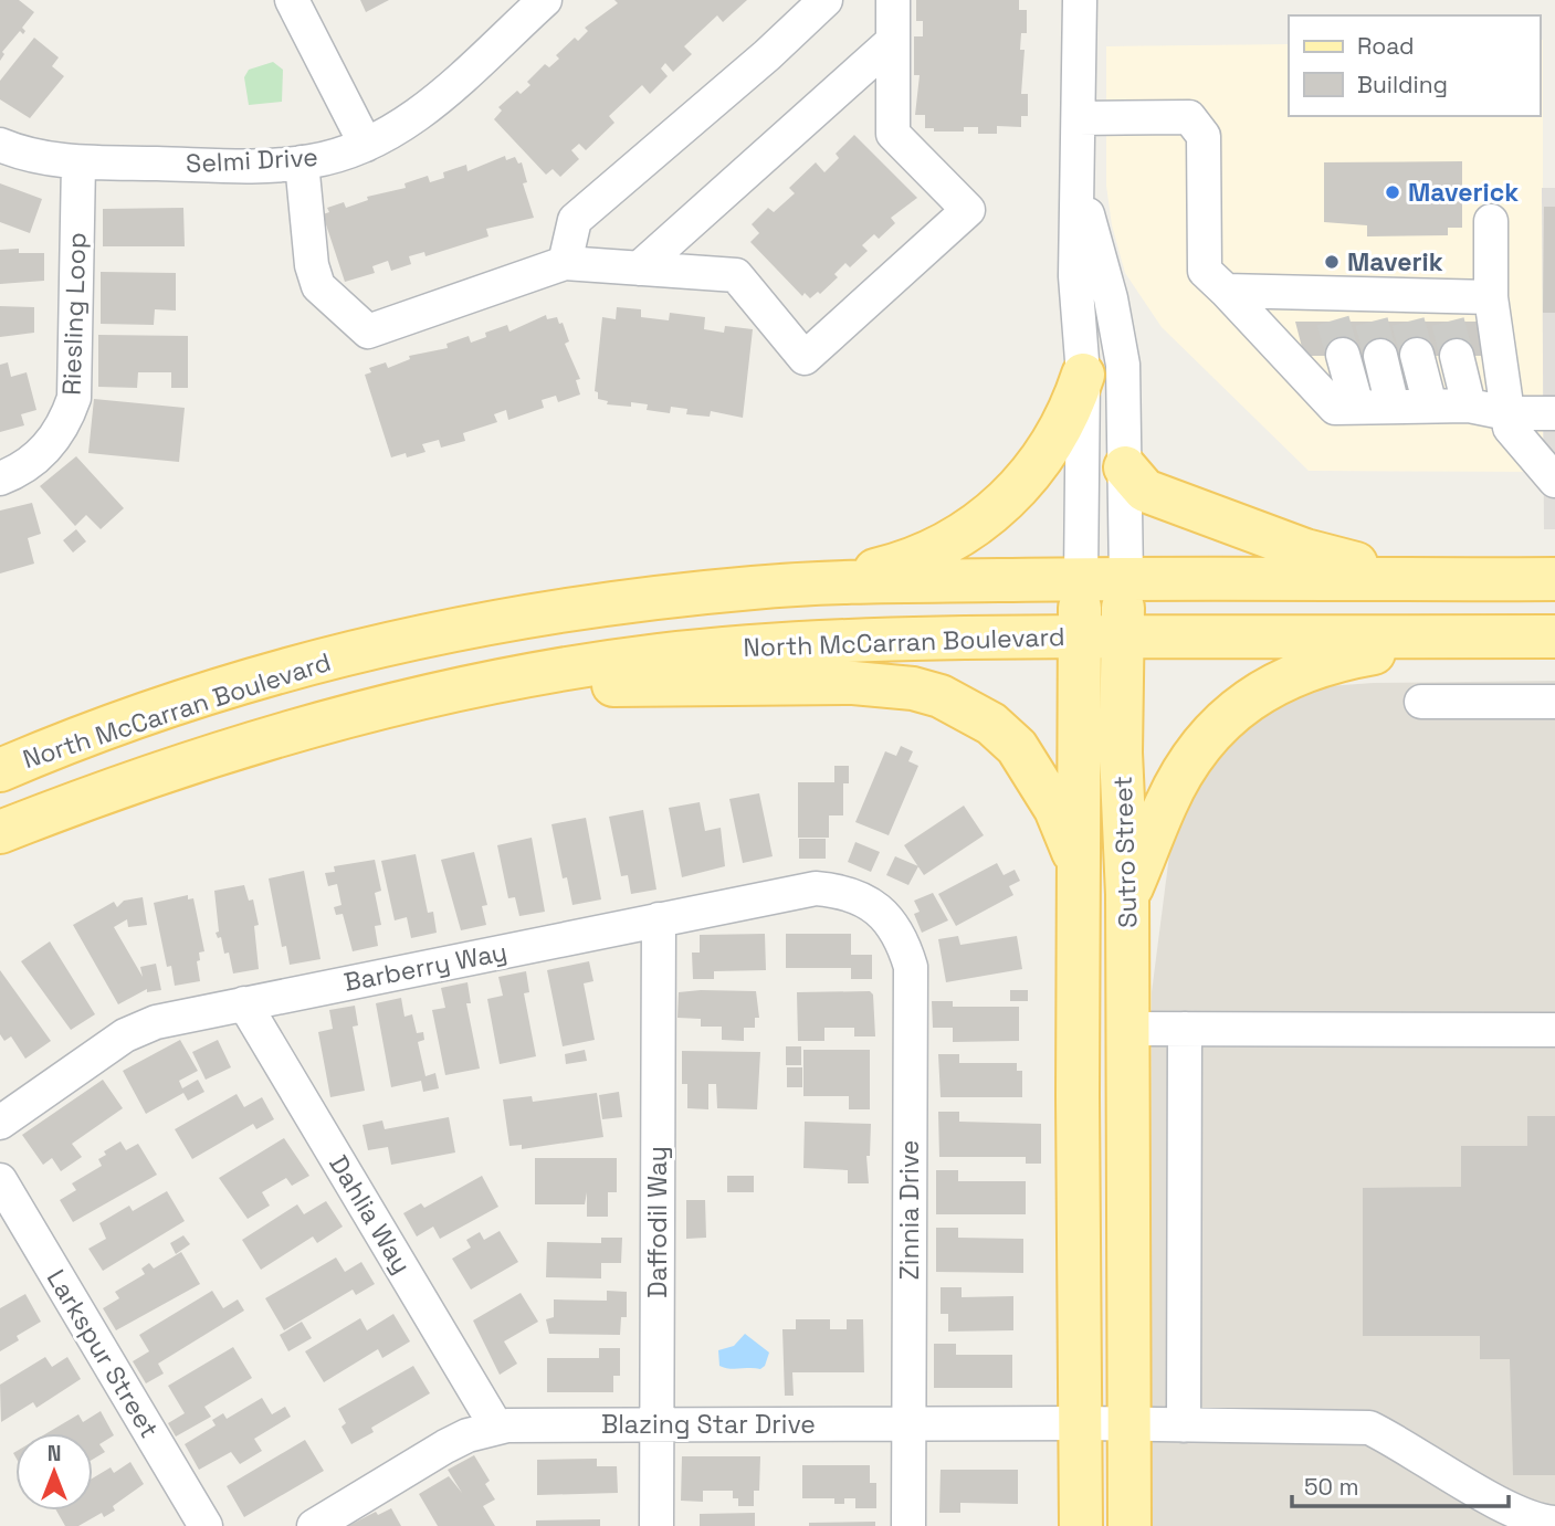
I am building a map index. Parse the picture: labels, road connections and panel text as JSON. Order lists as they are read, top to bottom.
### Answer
{
  "streets": {
    "main road": ["North McCarran Boulevard", "Sutro Street"],
    "street": [
      "Selmi Drive",
      "Riesling Loop",
      "Barberry Way",
      "Zinnia Drive",
      "Dahlia Way",
      "Daffodil Way",
      "Larkspur Street",
      "Blazing Star Drive"
    ]
  },
  "crossings": [
    ["Selmi Drive", "Riesling Loop"],
    ["North McCarran Boulevard", "Sutro Street"],
    ["Sutro Street", "Blazing Star Drive"],
    ["Barberry Way", "Zinnia Drive"],
    ["Barberry Way", "Dahlia Way"],
    ["Barberry Way", "Daffodil Way"],
    ["Zinnia Drive", "Blazing Star Drive"],
    ["Dahlia Way", "Blazing Star Drive"],
    ["Daffodil Way", "Blazing Star Drive"]
  ],
  "places": ["Maverick", "Maverik"],
  "legend": ["Road", "Building"],
  "scale_bar": "50 m",
  "north": "top"
}
